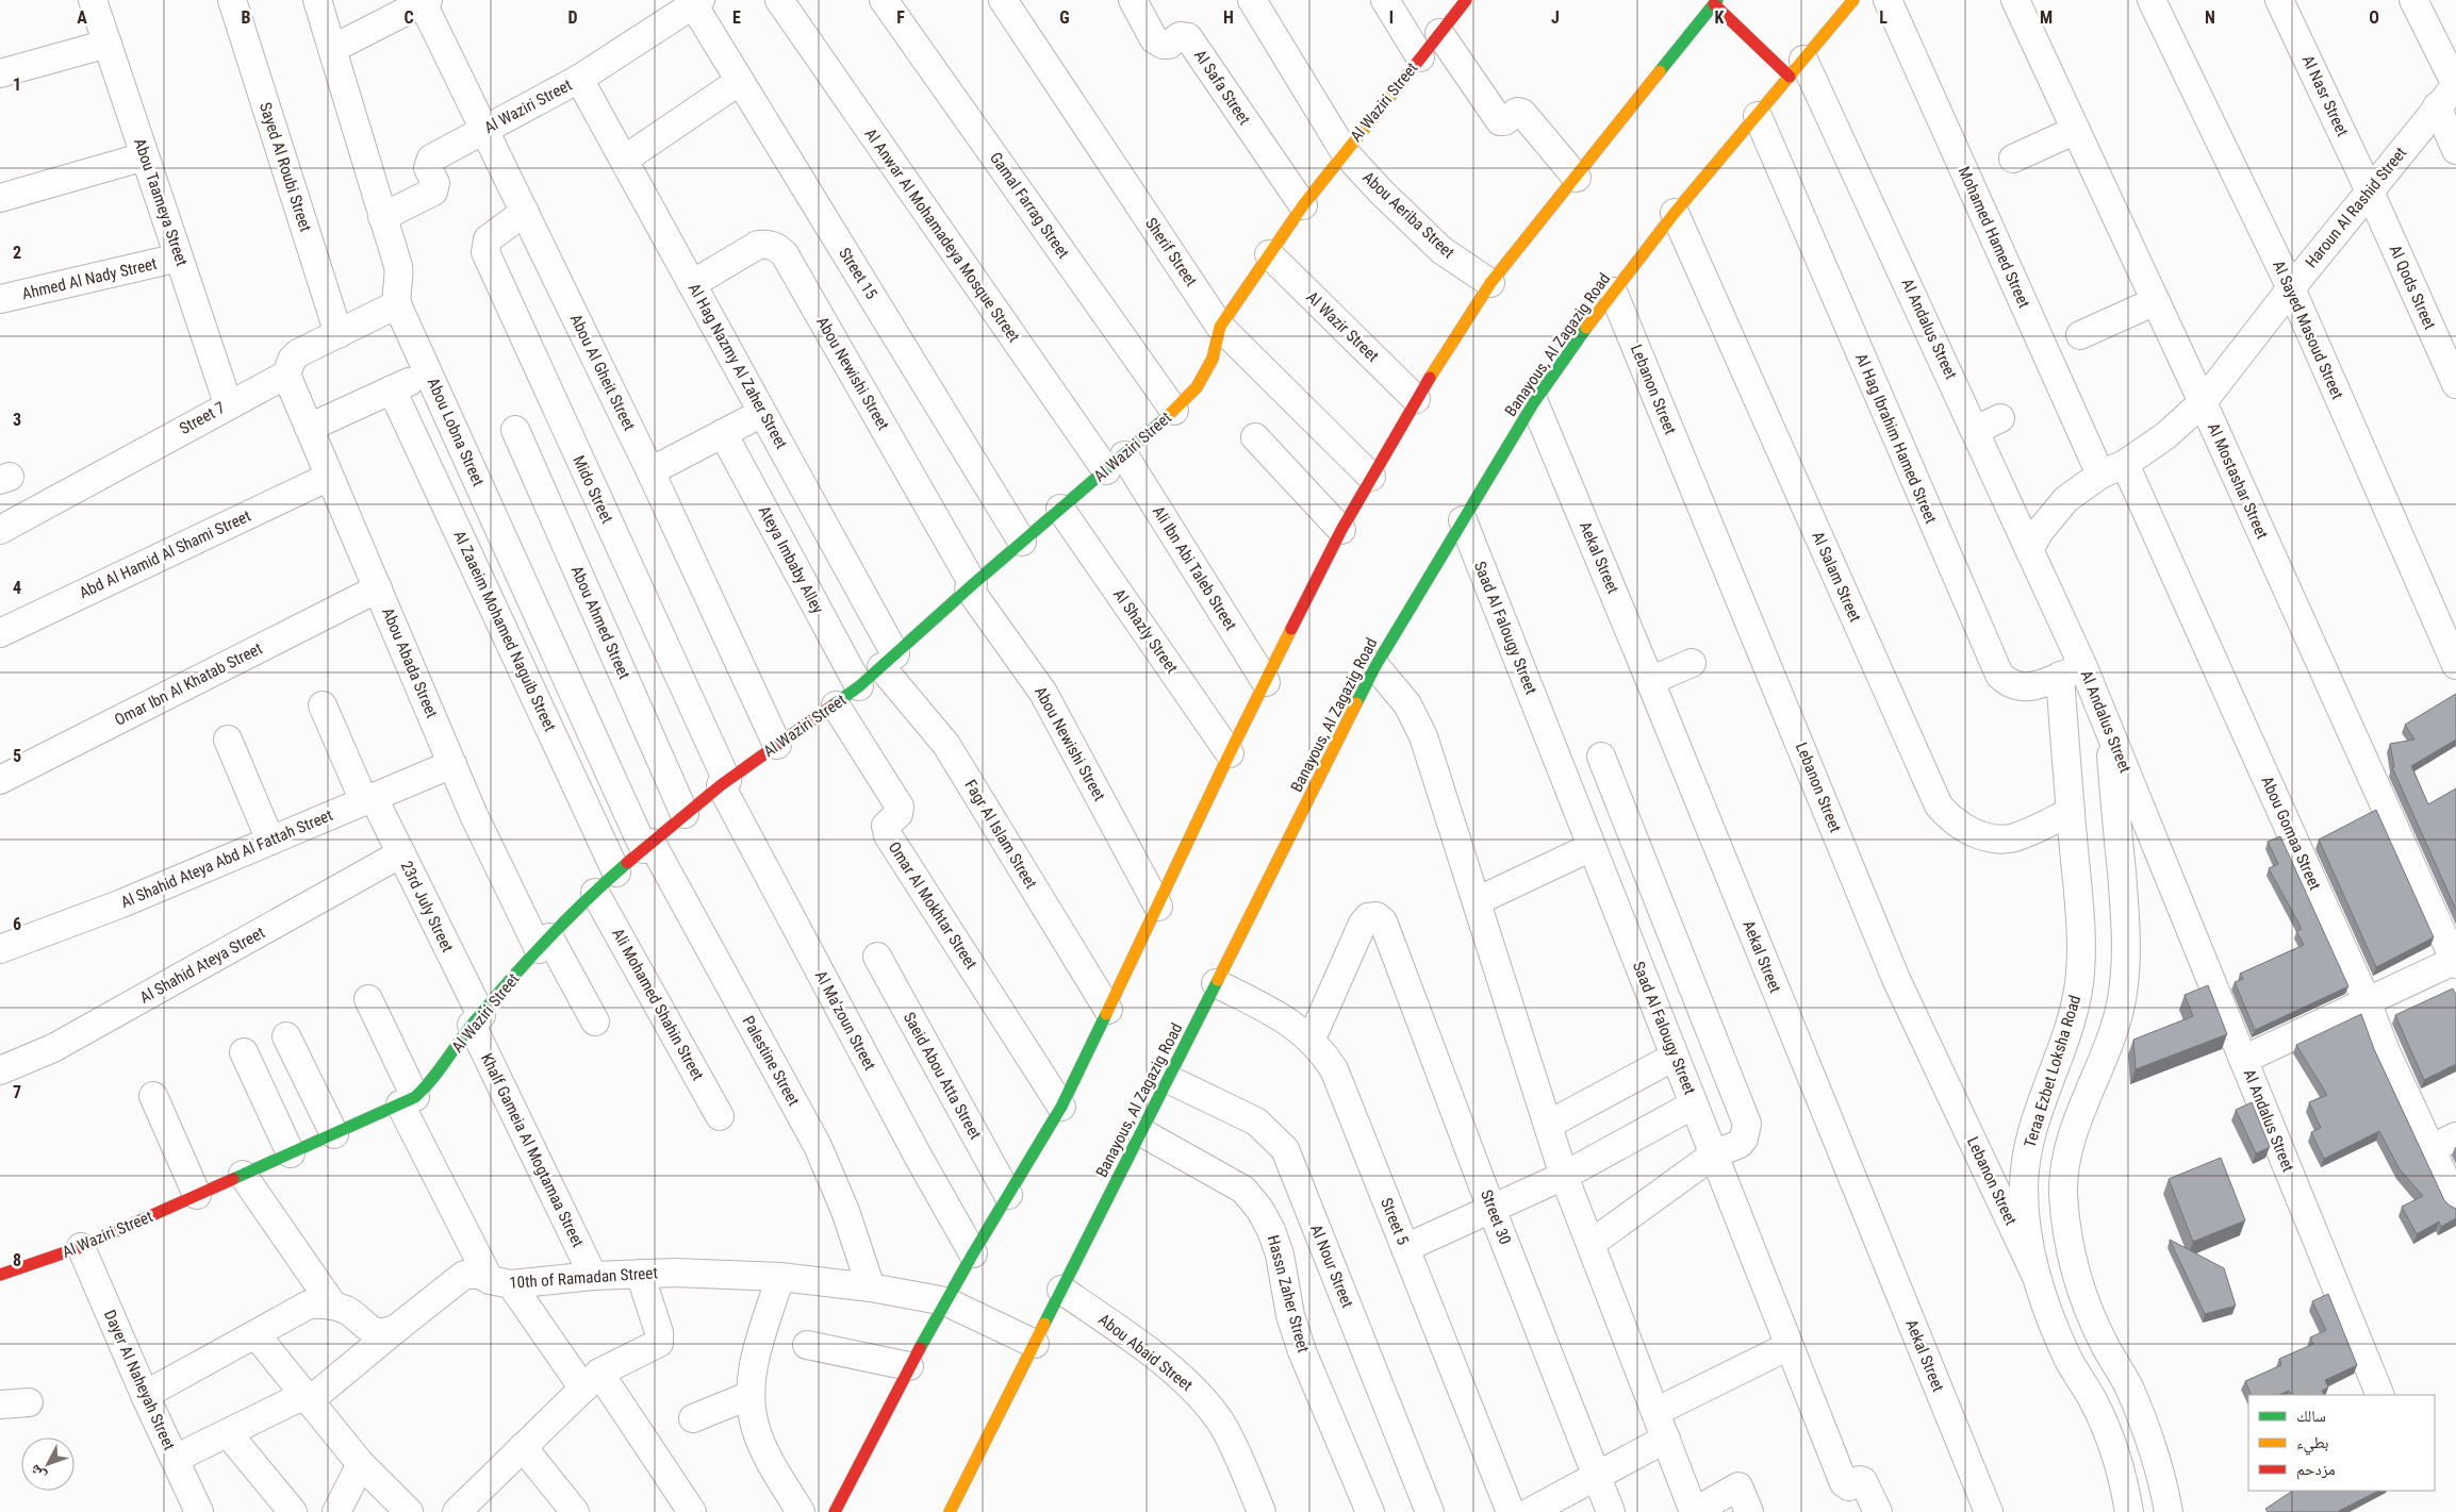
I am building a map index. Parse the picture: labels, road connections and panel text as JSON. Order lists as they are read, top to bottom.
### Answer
{
  "streets": {
    "main road": ["Al Waziri Street", "Banayous, Al Zagazig Road"],
    "street": [
      "Al Safa Street",
      "Al Nasr Street",
      "Sayed Al Roubi Street",
      "Abou Taameya Street",
      "Gamal Farrag Street",
      "Haroun Al Rashid Street",
      "Abou Aeriba Street",
      "Al Anwar Al Mohamadeya Mosque Street",
      "Mohamed Hamed Street",
      "Sherif Street",
      "Street 15",
      "Ahmed Al Nady Street",
      "Al Qods Street",
      "Al Wazir Street",
      "Al Andalus Street",
      "Al Sayed Masoud Street",
      "Al Hag Nazmy Al Zaher Street",
      "Abou Al Gheit Street",
      "Abou Newishi Street",
      "Lebanon Street",
      "Street 7",
      "Abou Lobna Street",
      "Al Hag Ibrahim Hamed Street",
      "Al Mostashar Street",
      "Mido Street",
      "Abd Al Hamid Al Shami Street",
      "Aekal Street",
      "Ateya Imbaby Alley",
      "Ali Ibn Abi Taleb Street",
      "Al Salam Street",
      "Abou Ahmed Street",
      "Saad Al Falougy Street",
      "Al Zaaeim Mohamed Naguib Street",
      "Al Shazly Street",
      "Abou Abada Street",
      "Omar Ibn Al Khatab Street",
      "Abou Gomaa Street",
      "Fagr Al Islam Street",
      "Al Shahid Ateya Abd Al Fattah Street",
      "Omar Al Mokhtar Street",
      "23rd July Street",
      "Al Shahid Ateya Street",
      "Ali Mohamed Shahin Street",
      "Al Ma'zoun Street",
      "Palestine Street",
      "Teraa Ezbet Loksha Road",
      "Saeid Abou Atta Street",
      "Khalf Gameia Al Mogtamaa Street",
      "Street 30",
      "Street 5",
      "Al Nour Street",
      "10th of Ramadan Street",
      "Hassn Zaher Street",
      "Abou Abaid Street",
      "Dayer Al Naheyah Street"
    ]
  },
  "crossings": [
    ["Al Safa Street", "Al Waziri Street"],
    ["Al Nasr Street", "Haroun Al Rashid Street"],
    ["Al Nasr Street", "Al Qods Street"],
    ["Al Waziri Street", "Gamal Farrag Street"],
    ["Al Waziri Street", "Abou Aeriba Street"],
    ["Al Waziri Street", "Al Anwar Al Mohamadeya Mosque Street"],
    ["Al Waziri Street", "Sherif Street"],
    ["Al Waziri Street", "Street 15"],
    ["Al Waziri Street", "Al Wazir Street"],
    ["Al Waziri Street", "Al Hag Nazmy Al Zaher Street"],
    ["Al Waziri Street", "Abou Al Gheit Street"],
    ["Al Waziri Street", "Abou Newishi Street"],
    ["Al Waziri Street", "Abou Lobna Street"],
    ["Al Waziri Street", "Mido Street"],
    ["Al Waziri Street", "Ateya Imbaby Alley"],
    ["Al Waziri Street", "Ali Ibn Abi Taleb Street"],
    ["Al Waziri Street", "Abou Ahmed Street"],
    ["Al Waziri Street", "Al Zaaeim Mohamed Naguib Street"],
    ["Al Waziri Street", "Al Shazly Street"],
    ["Al Waziri Street", "Abou Abada Street"],
    ["Al Waziri Street", "Fagr Al Islam Street"],
    ["Al Waziri Street", "Omar Al Mokhtar Street"],
    ["Al Waziri Street", "23rd July Street"],
    ["Al Waziri Street", "Ali Mohamed Shahin Street"],
    ["Al Waziri Street", "Al Ma'zoun Street"],
    ["Al Waziri Street", "Palestine Street"],
    ["Al Waziri Street", "Khalf Gameia Al Mogtamaa Street"],
    ["Al Waziri Street", "Dayer Al Naheyah Street"],
    ["Sayed Al Roubi Street", "Street 7"],
    ["Abou Taameya Street", "Ahmed Al Nady Street"],
    ["Abou Taameya Street", "Street 7"],
    ["Haroun Al Rashid Street", "Mohamed Hamed Street"],
    ["Haroun Al Rashid Street", "Al Qods Street"],
    ["Haroun Al Rashid Street", "Al Andalus Street"],
    ["Haroun Al Rashid Street", "Al Sayed Masoud Street"],
    ["Haroun Al Rashid Street", "Al Mostashar Street"],
    ["Haroun Al Rashid Street", "Abou Gomaa Street"],
    ["Al Anwar Al Mohamadeya Mosque Street", "Ali Ibn Abi Taleb Street"],
    ["Mohamed Hamed Street", "Abou Gomaa Street"],
    ["Al Andalus Street", "Banayous, Al Zagazig Road"],
    ["Al Andalus Street", "Al Hag Ibrahim Hamed Street"],
    ["Al Andalus Street", "Teraa Ezbet Loksha Road"],
    ["Banayous, Al Zagazig Road", "Lebanon Street"],
    ["Banayous, Al Zagazig Road", "Al Hag Ibrahim Hamed Street"],
    ["Banayous, Al Zagazig Road", "Aekal Street"],
    ["Banayous, Al Zagazig Road", "Al Salam Street"],
    ["Banayous, Al Zagazig Road", "Saad Al Falougy Street"],
    ["Banayous, Al Zagazig Road", "Street 5"],
    ["Banayous, Al Zagazig Road", "Al Nour Street"],
    ["Banayous, Al Zagazig Road", "10th of Ramadan Street"],
    ["Banayous, Al Zagazig Road", "Hassn Zaher Street"],
    ["Banayous, Al Zagazig Road", "Abou Abaid Street"],
    ["Al Hag Nazmy Al Zaher Street", "Abou Newishi Street"],
    ["Al Hag Nazmy Al Zaher Street", "Fagr Al Islam Street"],
    ["Abou Al Gheit Street", "Mido Street"],
    ["Lebanon Street", "Teraa Ezbet Loksha Road"],
    ["Street 7", "Abou Lobna Street"],
    ["Street 7", "Abou Abada Street"],
    ["Abou Lobna Street", "Palestine Street"],
    ["Al Hag Ibrahim Hamed Street", "Teraa Ezbet Loksha Road"],
    ["Mido Street", "Al Ma'zoun Street"],
    ["Abd Al Hamid Al Shami Street", "Abou Abada Street"],
    ["Al Salam Street", "Teraa Ezbet Loksha Road"],
    ["Abou Abada Street", "Omar Ibn Al Khatab Street"],
    ["Abou Abada Street", "Al Shahid Ateya Abd Al Fattah Street"],
    ["Al Shahid Ateya Abd Al Fattah Street", "23rd July Street"],
    ["23rd July Street", "Al Shahid Ateya Street"],
    ["23rd July Street", "Khalf Gameia Al Mogtamaa Street"],
    ["Palestine Street", "10th of Ramadan Street"],
    ["Khalf Gameia Al Mogtamaa Street", "10th of Ramadan Street"],
    ["Street 30", "Street 5"],
    ["10th of Ramadan Street", "Dayer Al Naheyah Street"]
  ],
  "legend": ["سالك", "بطيء", "مزدحم"],
  "north": "bottom left",
  "grid": {
    "columns": [
      "A",
      "B",
      "C",
      "D",
      "E",
      "F",
      "G",
      "H",
      "I",
      "J",
      "K",
      "L",
      "M",
      "N",
      "O"
    ],
    "rows": [
      "1",
      "2",
      "3",
      "4",
      "5",
      "6",
      "7",
      "8"
    ]
  }
}
